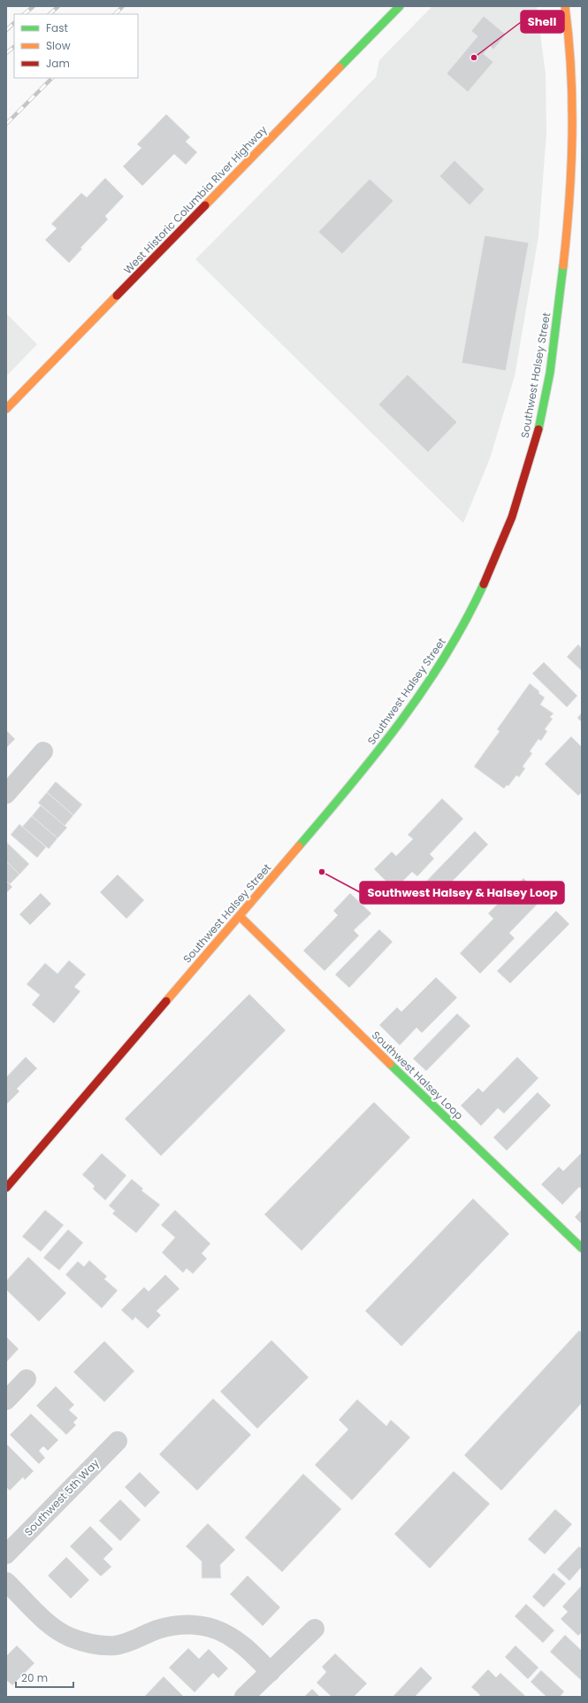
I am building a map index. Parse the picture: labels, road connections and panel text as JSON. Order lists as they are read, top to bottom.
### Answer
{
  "streets": {
    "street": [
      "West Historic Columbia River Highway",
      "Southwest Halsey Street",
      "Southwest Halsey Loop",
      "Southwest 5th Way"
    ]
  },
  "crossings": [
    ["Southwest Halsey Street", "Southwest Halsey Loop"]
  ],
  "places": ["Shell", "Southwest Halsey & Halsey Loop"],
  "legend": ["Fast", "Slow", "Jam"],
  "scale_bar": "20 m"
}
